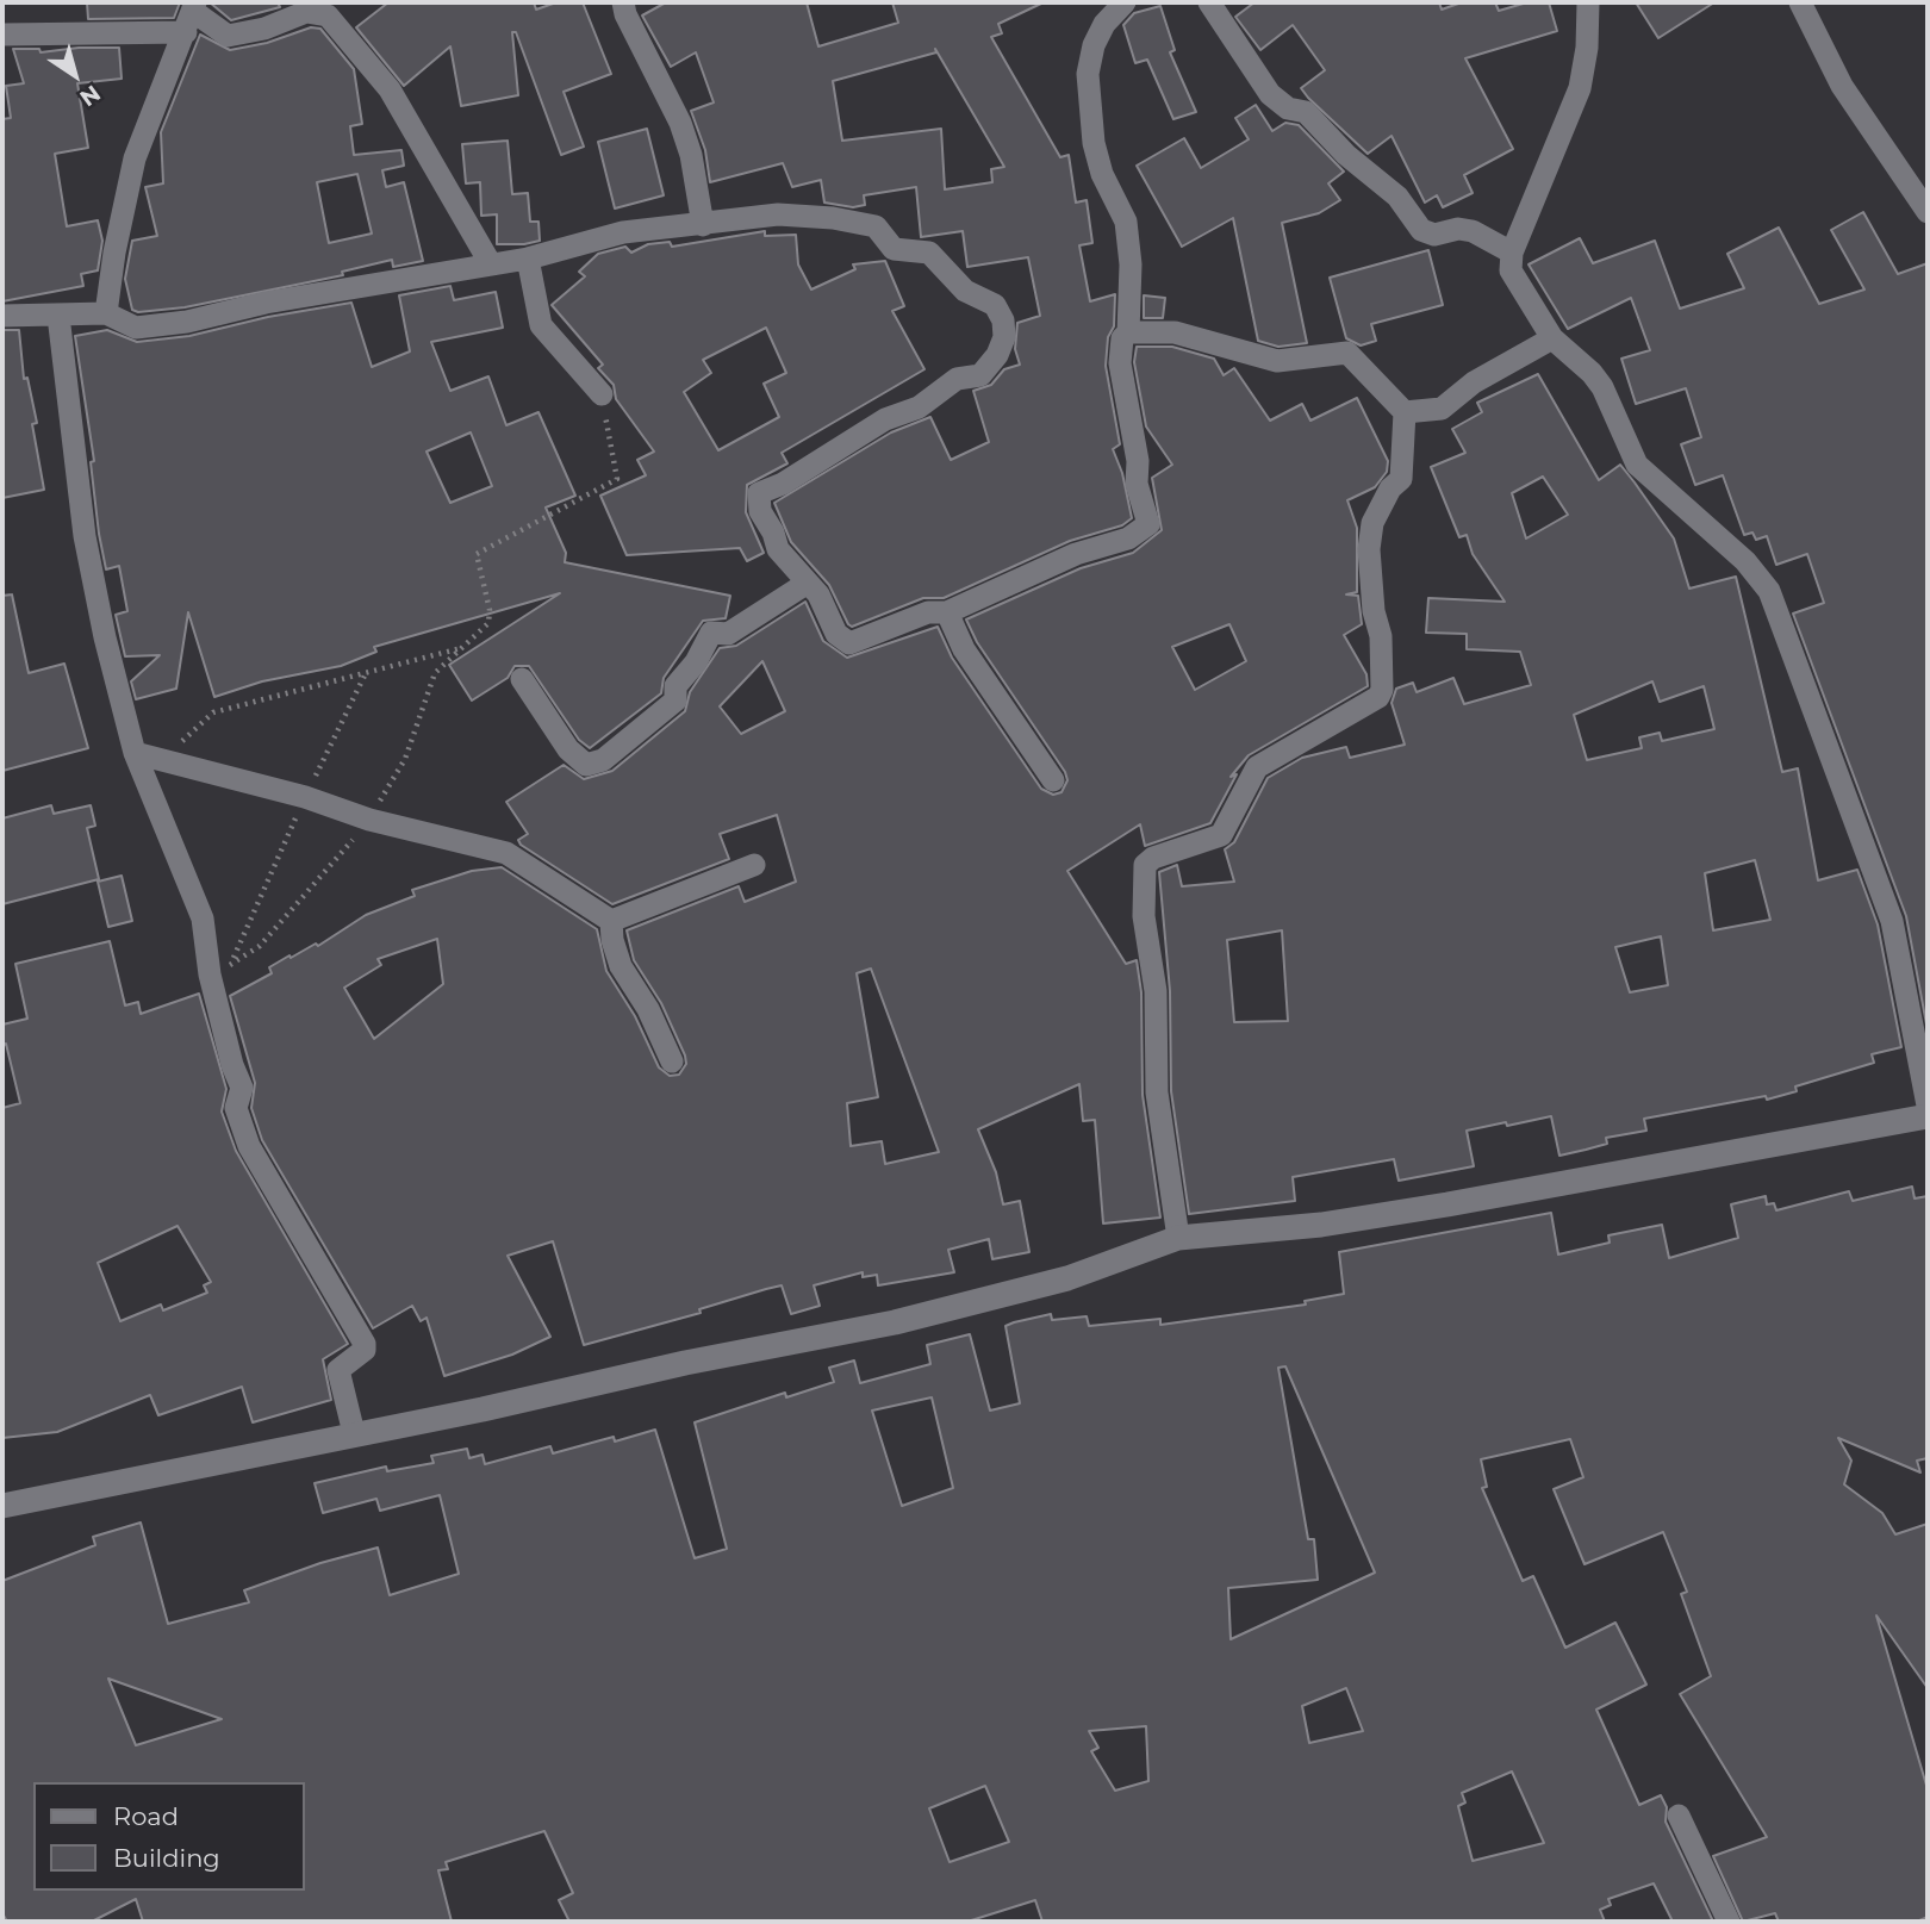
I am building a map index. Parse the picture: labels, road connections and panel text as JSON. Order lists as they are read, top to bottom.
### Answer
{
  "legend": ["Road", "Building"],
  "north": "bottom right"
}
